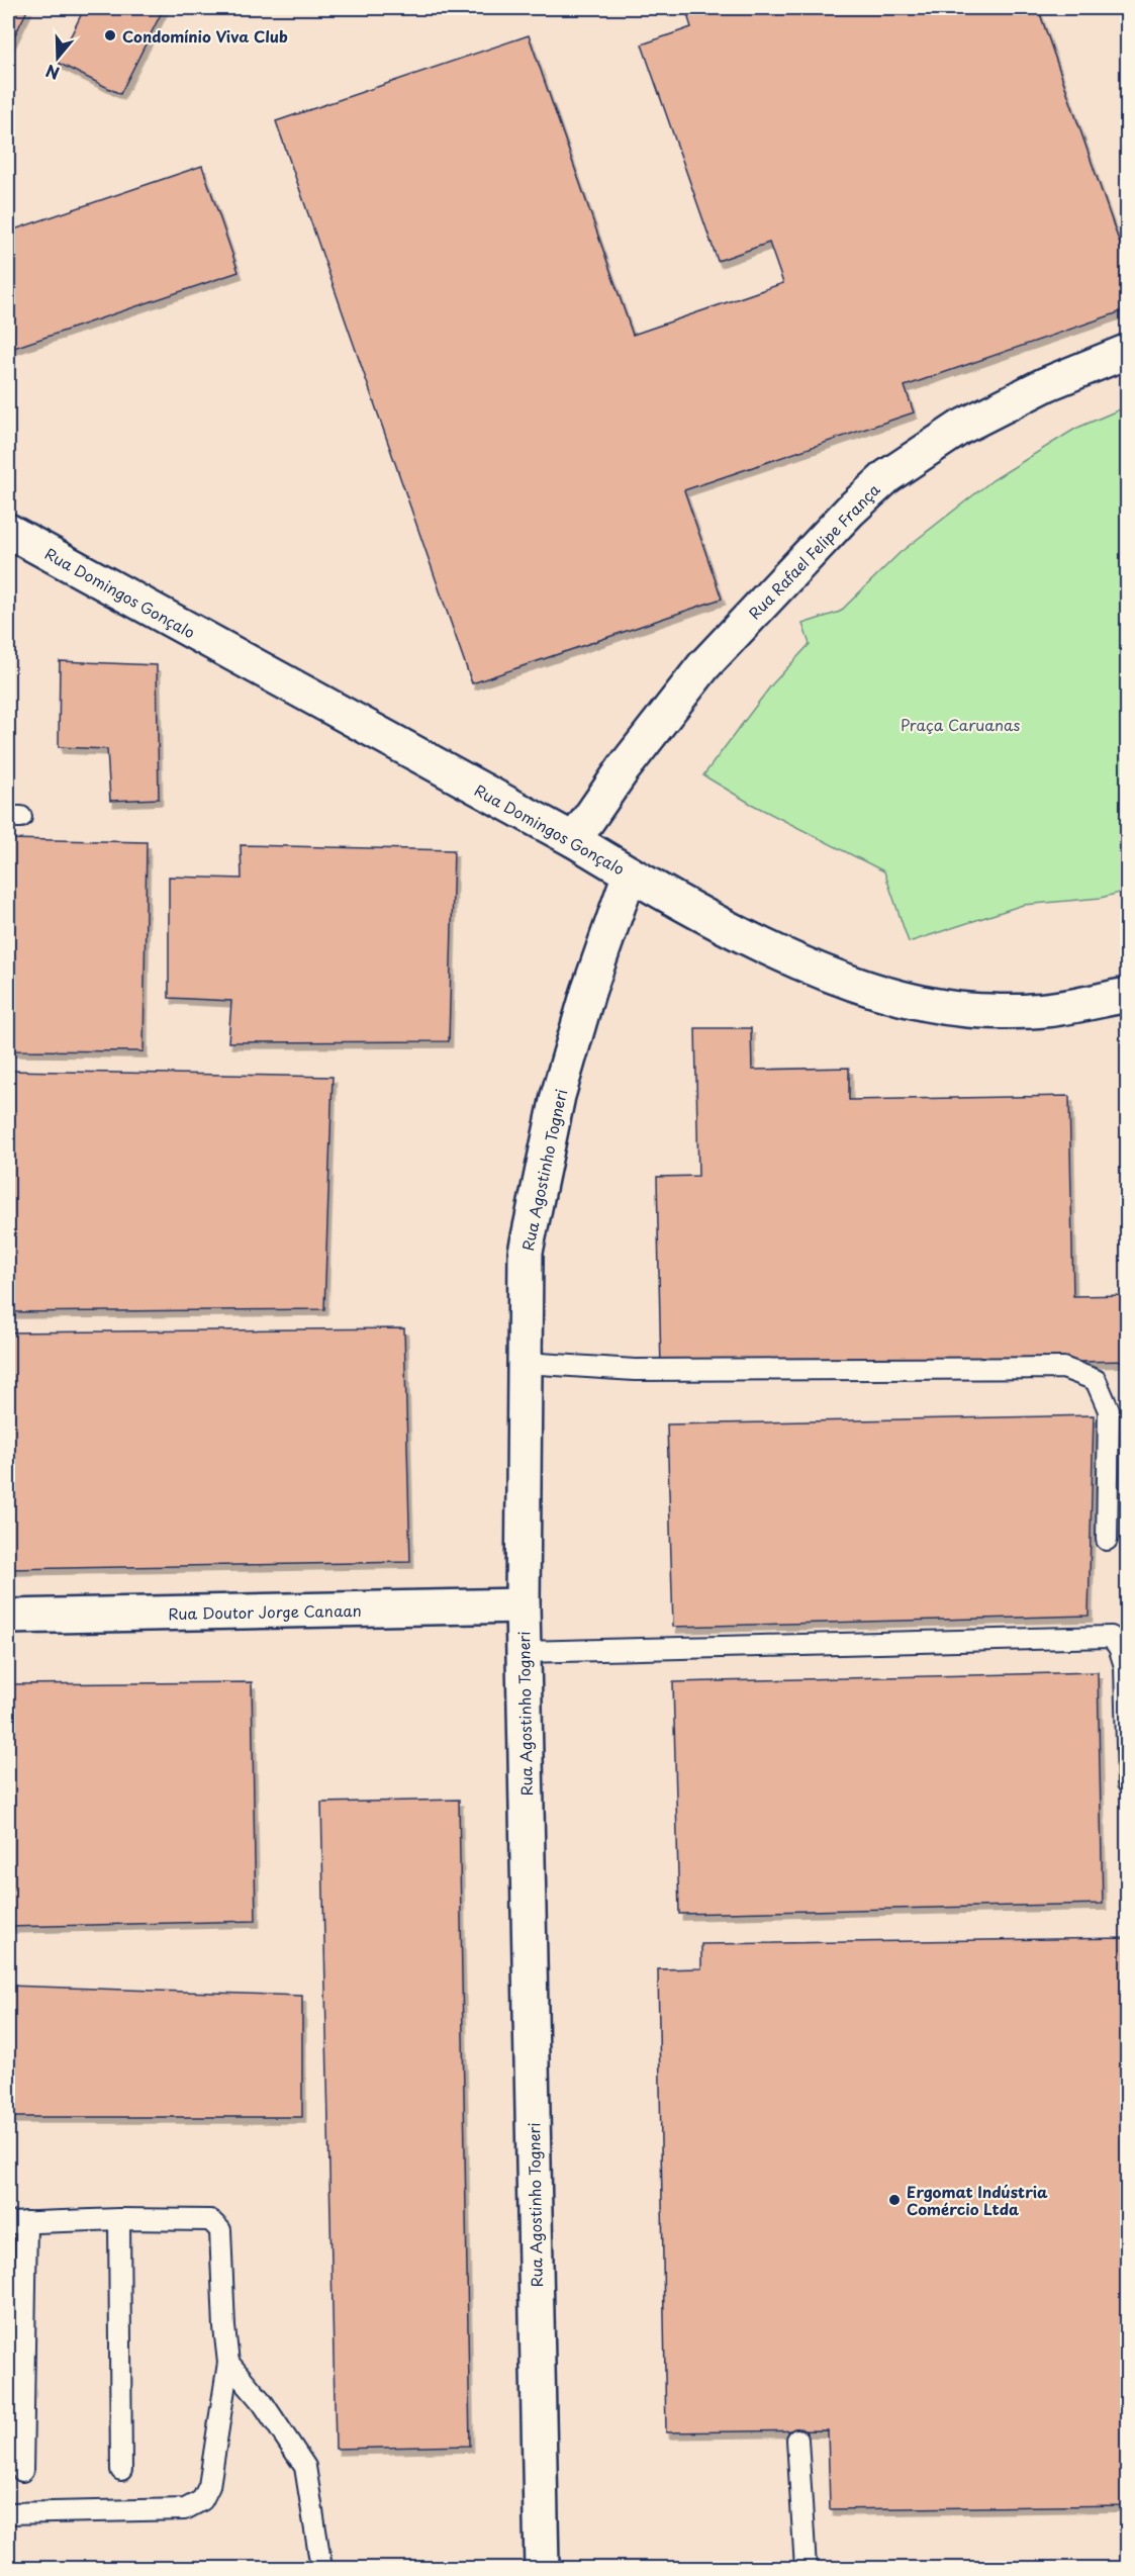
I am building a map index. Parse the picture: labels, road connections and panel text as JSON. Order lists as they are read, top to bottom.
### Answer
{
  "streets": {
    "street": [
      "Rua Rafael Felipe França",
      "Rua Domingos Gonçalo",
      "Rua Agostinho Togneri",
      "Rua Doutor Jorge Canaan"
    ]
  },
  "crossings": [
    ["Rua Rafael Felipe França", "Rua Domingos Gonçalo"],
    ["Rua Domingos Gonçalo", "Rua Agostinho Togneri"],
    ["Rua Agostinho Togneri", "Rua Doutor Jorge Canaan"]
  ],
  "parks": ["Praça Caruanas"],
  "places": ["Condomínio Viva Club", "Ergomat Indústria Comércio Ltda"],
  "north": "bottom"
}
